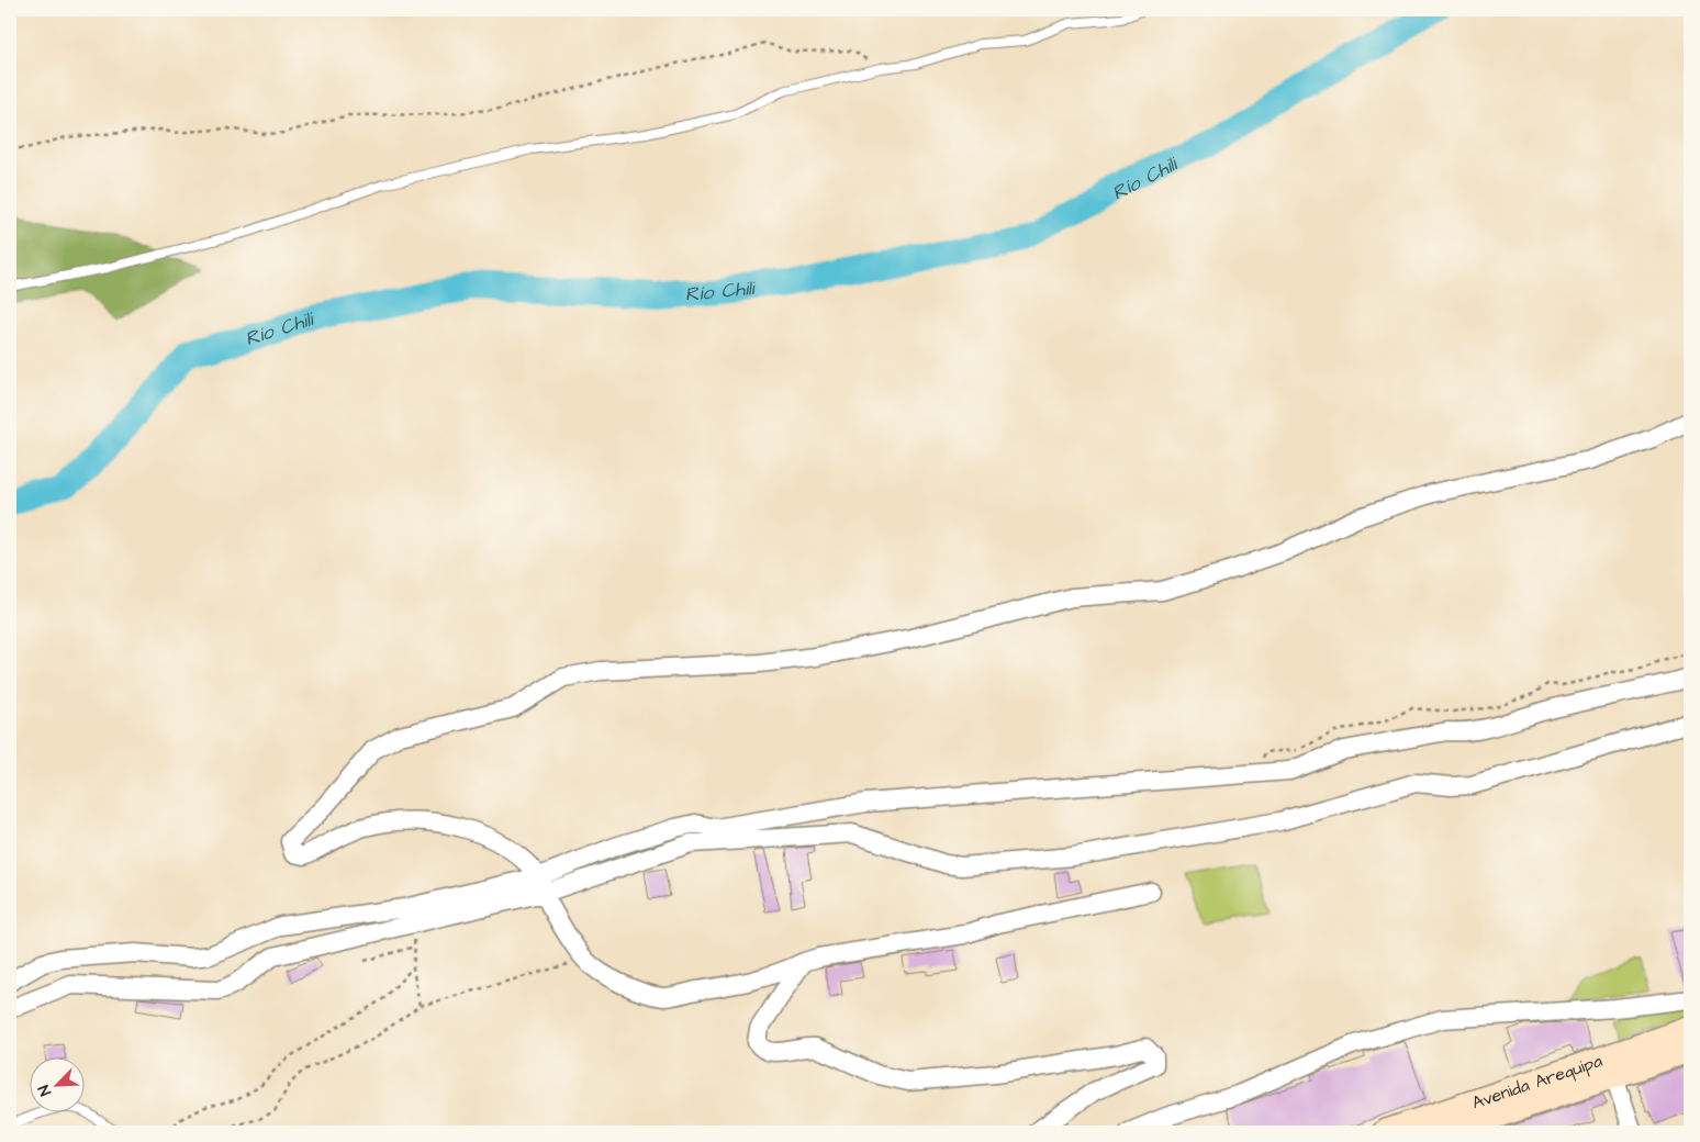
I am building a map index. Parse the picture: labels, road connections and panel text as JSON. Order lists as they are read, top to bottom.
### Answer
{
  "streets": {
    "main road": ["Avenida Arequipa"]
  },
  "water": ["Río Chili"],
  "north": "bottom left"
}
